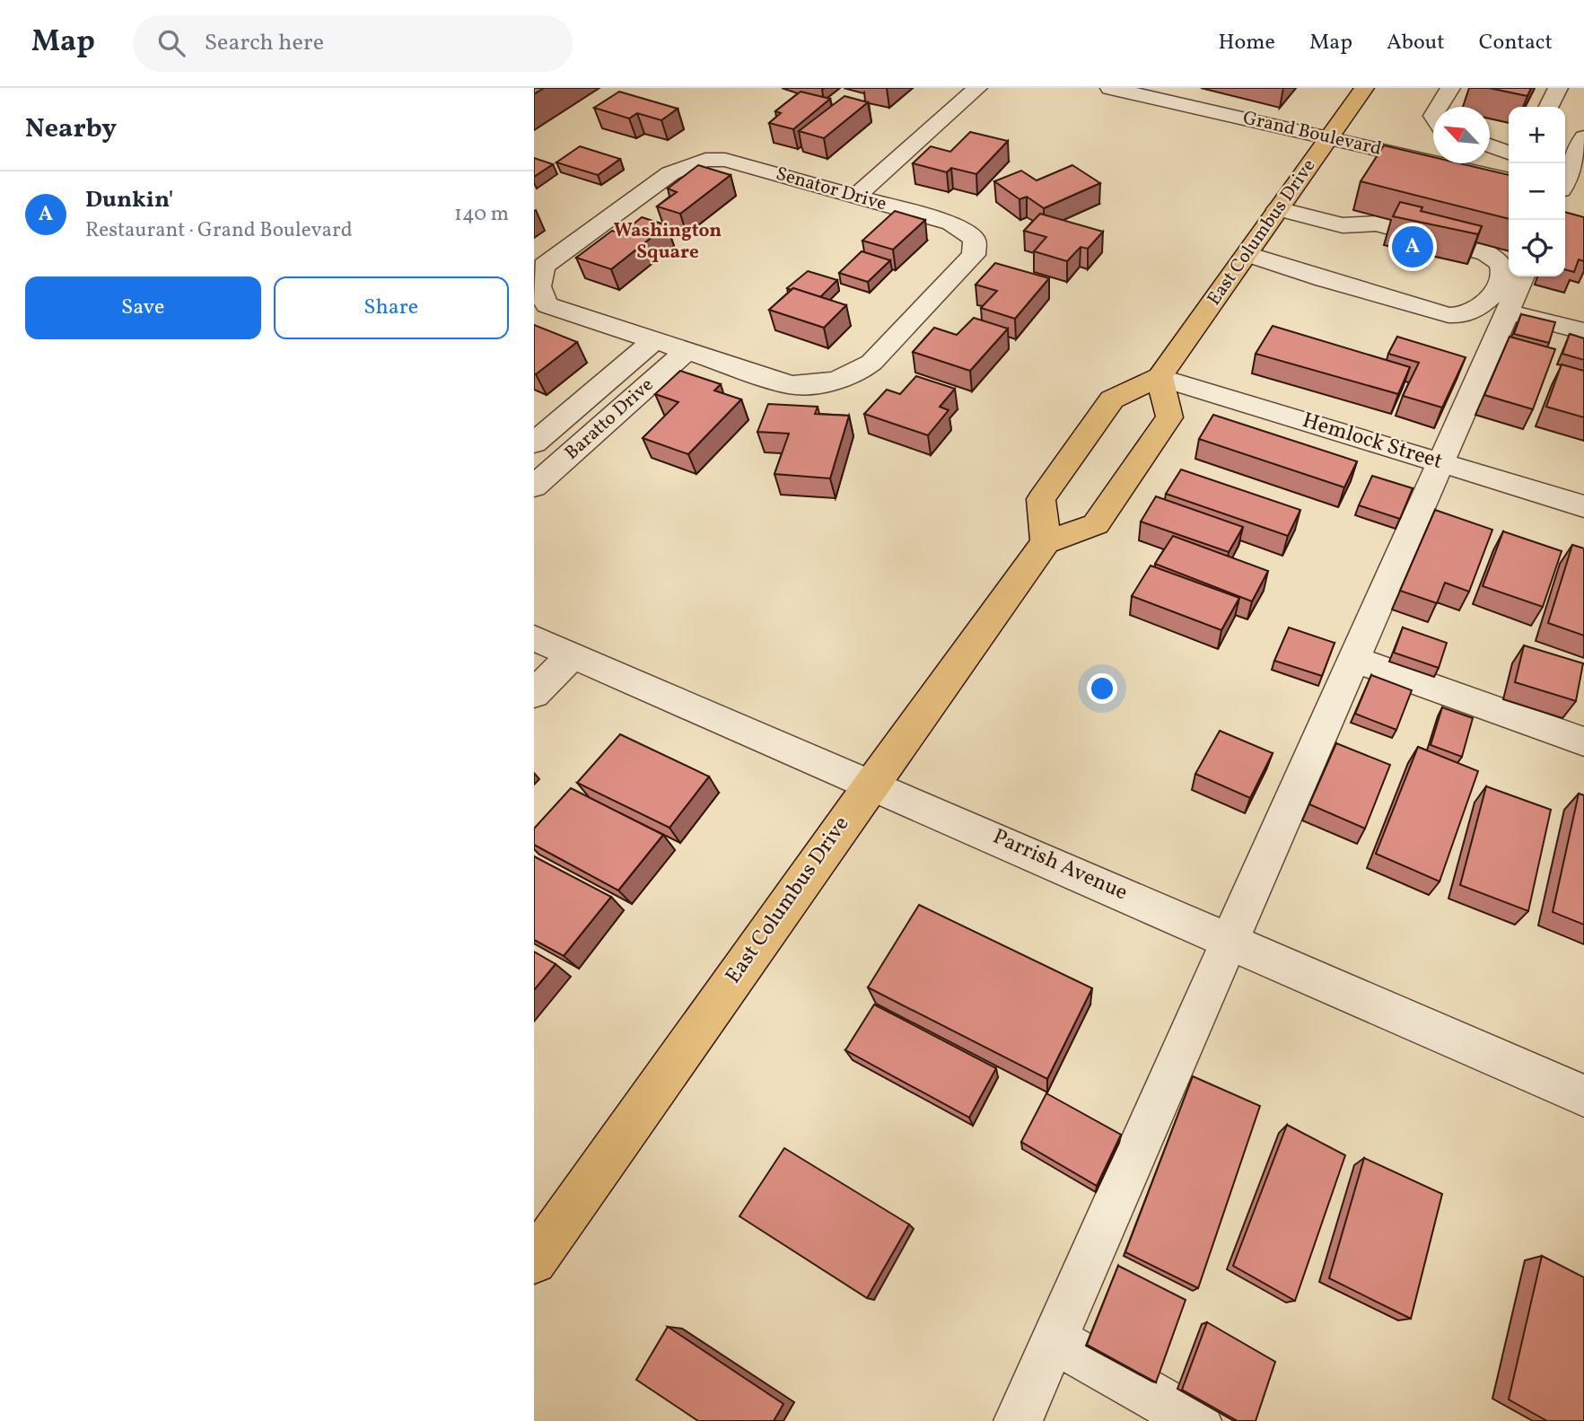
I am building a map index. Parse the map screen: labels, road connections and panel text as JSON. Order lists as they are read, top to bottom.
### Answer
{
  "streets": {
    "main road": ["East Columbus Drive"],
    "street": [
      "Grand Boulevard",
      "Senator Drive",
      "Baratto Drive",
      "Hemlock Street",
      "Parrish Avenue"
    ]
  },
  "crossings": [
    ["Grand Boulevard", "East Columbus Drive"],
    ["Senator Drive", "Baratto Drive"],
    ["East Columbus Drive", "Hemlock Street"],
    ["East Columbus Drive", "Parrish Avenue"]
  ],
  "districts": ["Washington Square"],
  "north": "top left",
  "page": {
    "header": "Map",
    "search": "Search here",
    "nav": [
      "Home",
      "Map",
      "About",
      "Contact"
    ],
    "heading": "Nearby",
    "map_buttons": ["+", "−"],
    "list": [
      {
        "mark": "A",
        "name": "Dunkin'",
        "note": "Restaurant · Grand Boulevard",
        "value": "140 m"
      }
    ],
    "pins": "A",
    "buttons": ["Save", "Share"]
  }
}
